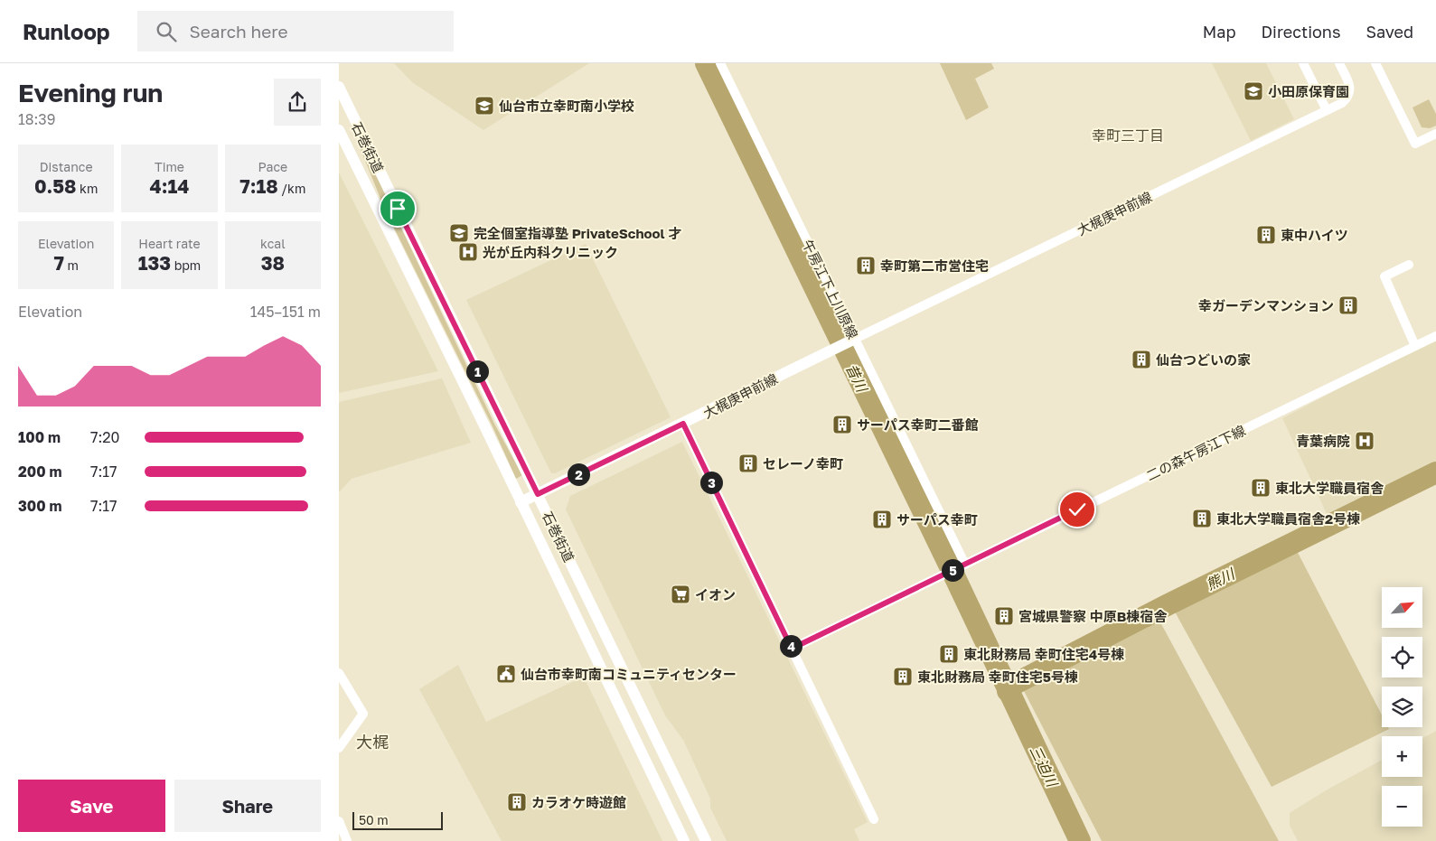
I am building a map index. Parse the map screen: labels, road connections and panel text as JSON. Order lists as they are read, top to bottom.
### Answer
{
  "streets": {
    "street": [
      "石巻街道",
      "大梶庚申前線",
      "午房江下上川原線",
      "二の森午房江下線"
    ]
  },
  "crossings": [
    ["石巻街道", "大梶庚申前線"],
    ["大梶庚申前線", "午房江下上川原線"],
    ["午房江下上川原線", "二の森午房江下線"]
  ],
  "districts": ["幸町三丁目", "大梶"],
  "water": ["昔川", "熊川", "三迫川"],
  "places": {
    "school or university": ["小田原保育園", "仙台市立幸町南小学校", "完全個室指導塾 PrivateSchool 才"],
    "building": [
      "東中ハイツ",
      "幸町第二市営住宅",
      "幸ガーデンマンション",
      "仙台つどいの家",
      "サーパス幸町二番館",
      "セレーノ幸町",
      "東北大学職員宿舎",
      "東北大学職員宿舎2号棟",
      "サーパス幸町",
      "宮城県警察 中原B棟宿舎",
      "東北財務局 幸町住宅4号棟",
      "東北財務局 幸町住宅5号棟",
      "カラオケ時遊館"
    ],
    "hospital": ["光が丘内科クリニック", "青葉病院"],
    "supermarket": ["イオン"],
    "public building": ["仙台市幸町南コミュニティセンター"]
  },
  "scale_bar": "50 m",
  "north": "top right",
  "page": {
    "header": "Runloop",
    "search": "Search here",
    "nav": ["Map", "Directions", "Saved"],
    "heading": ["Evening run", "18:39"],
    "stats": [
      ["Distance", "0.58 km"],
      ["Time", "4:14"],
      ["Pace", "7:18 /km"],
      ["Elevation", "7 m"],
      ["Heart rate", "133 bpm"],
      ["kcal", "38"]
    ],
    "chart": ["Elevation", "145–151 m"],
    "pins": [
      "1",
      "2",
      "3",
      "5",
      "4"
    ],
    "list": [
      {
        "name": "100 m",
        "note": "7:20"
      },
      {
        "name": "200 m",
        "note": "7:17"
      },
      {
        "name": "300 m",
        "note": "7:17"
      }
    ],
    "map_buttons": ["+", "−"],
    "buttons": ["Save", "Share"],
    "scale": "50 m"
  }
}
